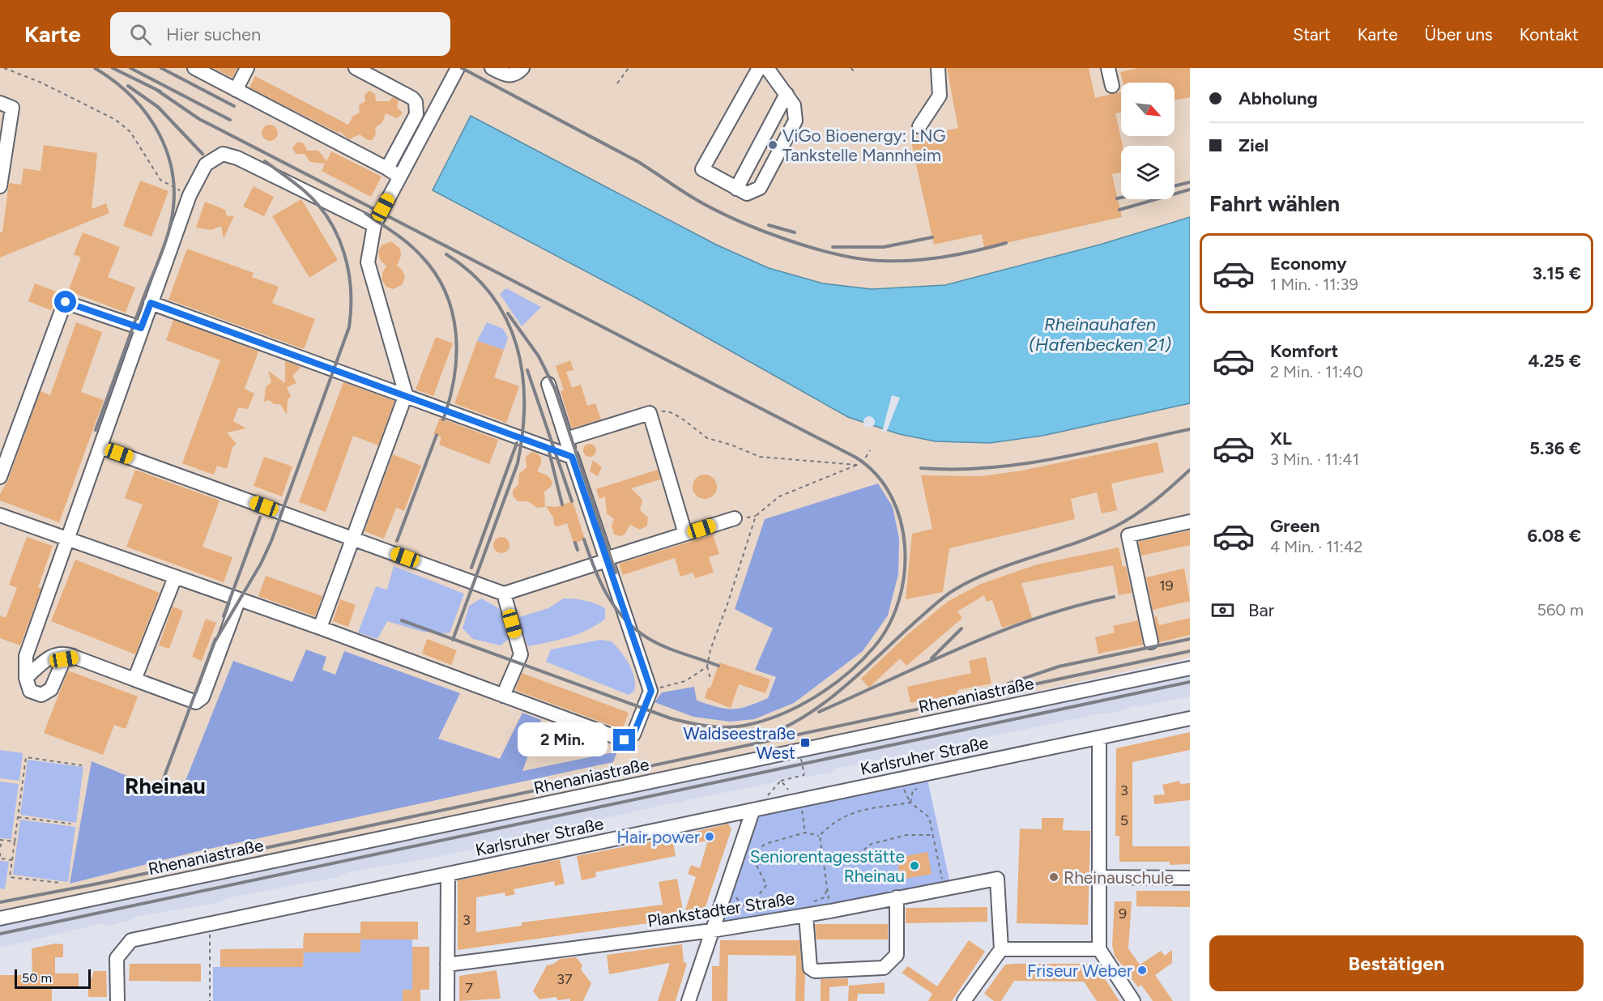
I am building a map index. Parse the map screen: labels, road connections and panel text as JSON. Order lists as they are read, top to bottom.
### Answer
{
  "streets": {
    "street": ["Rhenaniastraße", "Karlsruher Straße", "Plankstadter Straße"]
  },
  "districts": ["Rheinau"],
  "water": ["Rheinauhafen (Hafenbecken 21)"],
  "places": {
    "other": [
      "ViGo Bioenergy: LNG Tankstelle Mannheim",
      "Hair power",
      "Seniorentagesstätte Rheinau",
      "Rheinauschule",
      "Friseur Weber"
    ],
    "transit": ["Waldseestraße West"]
  },
  "house_numbers": [
    "19",
    "3",
    "5",
    "9",
    "3",
    "37",
    "7"
  ],
  "scale_bar": "50 m",
  "north": "bottom right",
  "page": {
    "header": "Karte",
    "search": "Hier suchen",
    "nav": [
      "Start",
      "Karte",
      "Über uns",
      "Kontakt"
    ],
    "banner": ["Abholung", "Ziel"],
    "heading": "Fahrt wählen",
    "list": [
      {
        "name": "Economy",
        "note": "1 Min. · 11:39",
        "value": "3.15 €"
      },
      {
        "name": "Komfort",
        "note": "2 Min. · 11:40",
        "value": "4.25 €"
      },
      {
        "name": "XL",
        "note": "3 Min. · 11:41",
        "value": "5.36 €"
      },
      {
        "name": "Green",
        "note": "4 Min. · 11:42",
        "value": "6.08 €"
      }
    ],
    "pay": ["Bar", "560 m"],
    "bubble": "2 Min.",
    "buttons": "Bestätigen",
    "scale": "50 m"
  }
}
